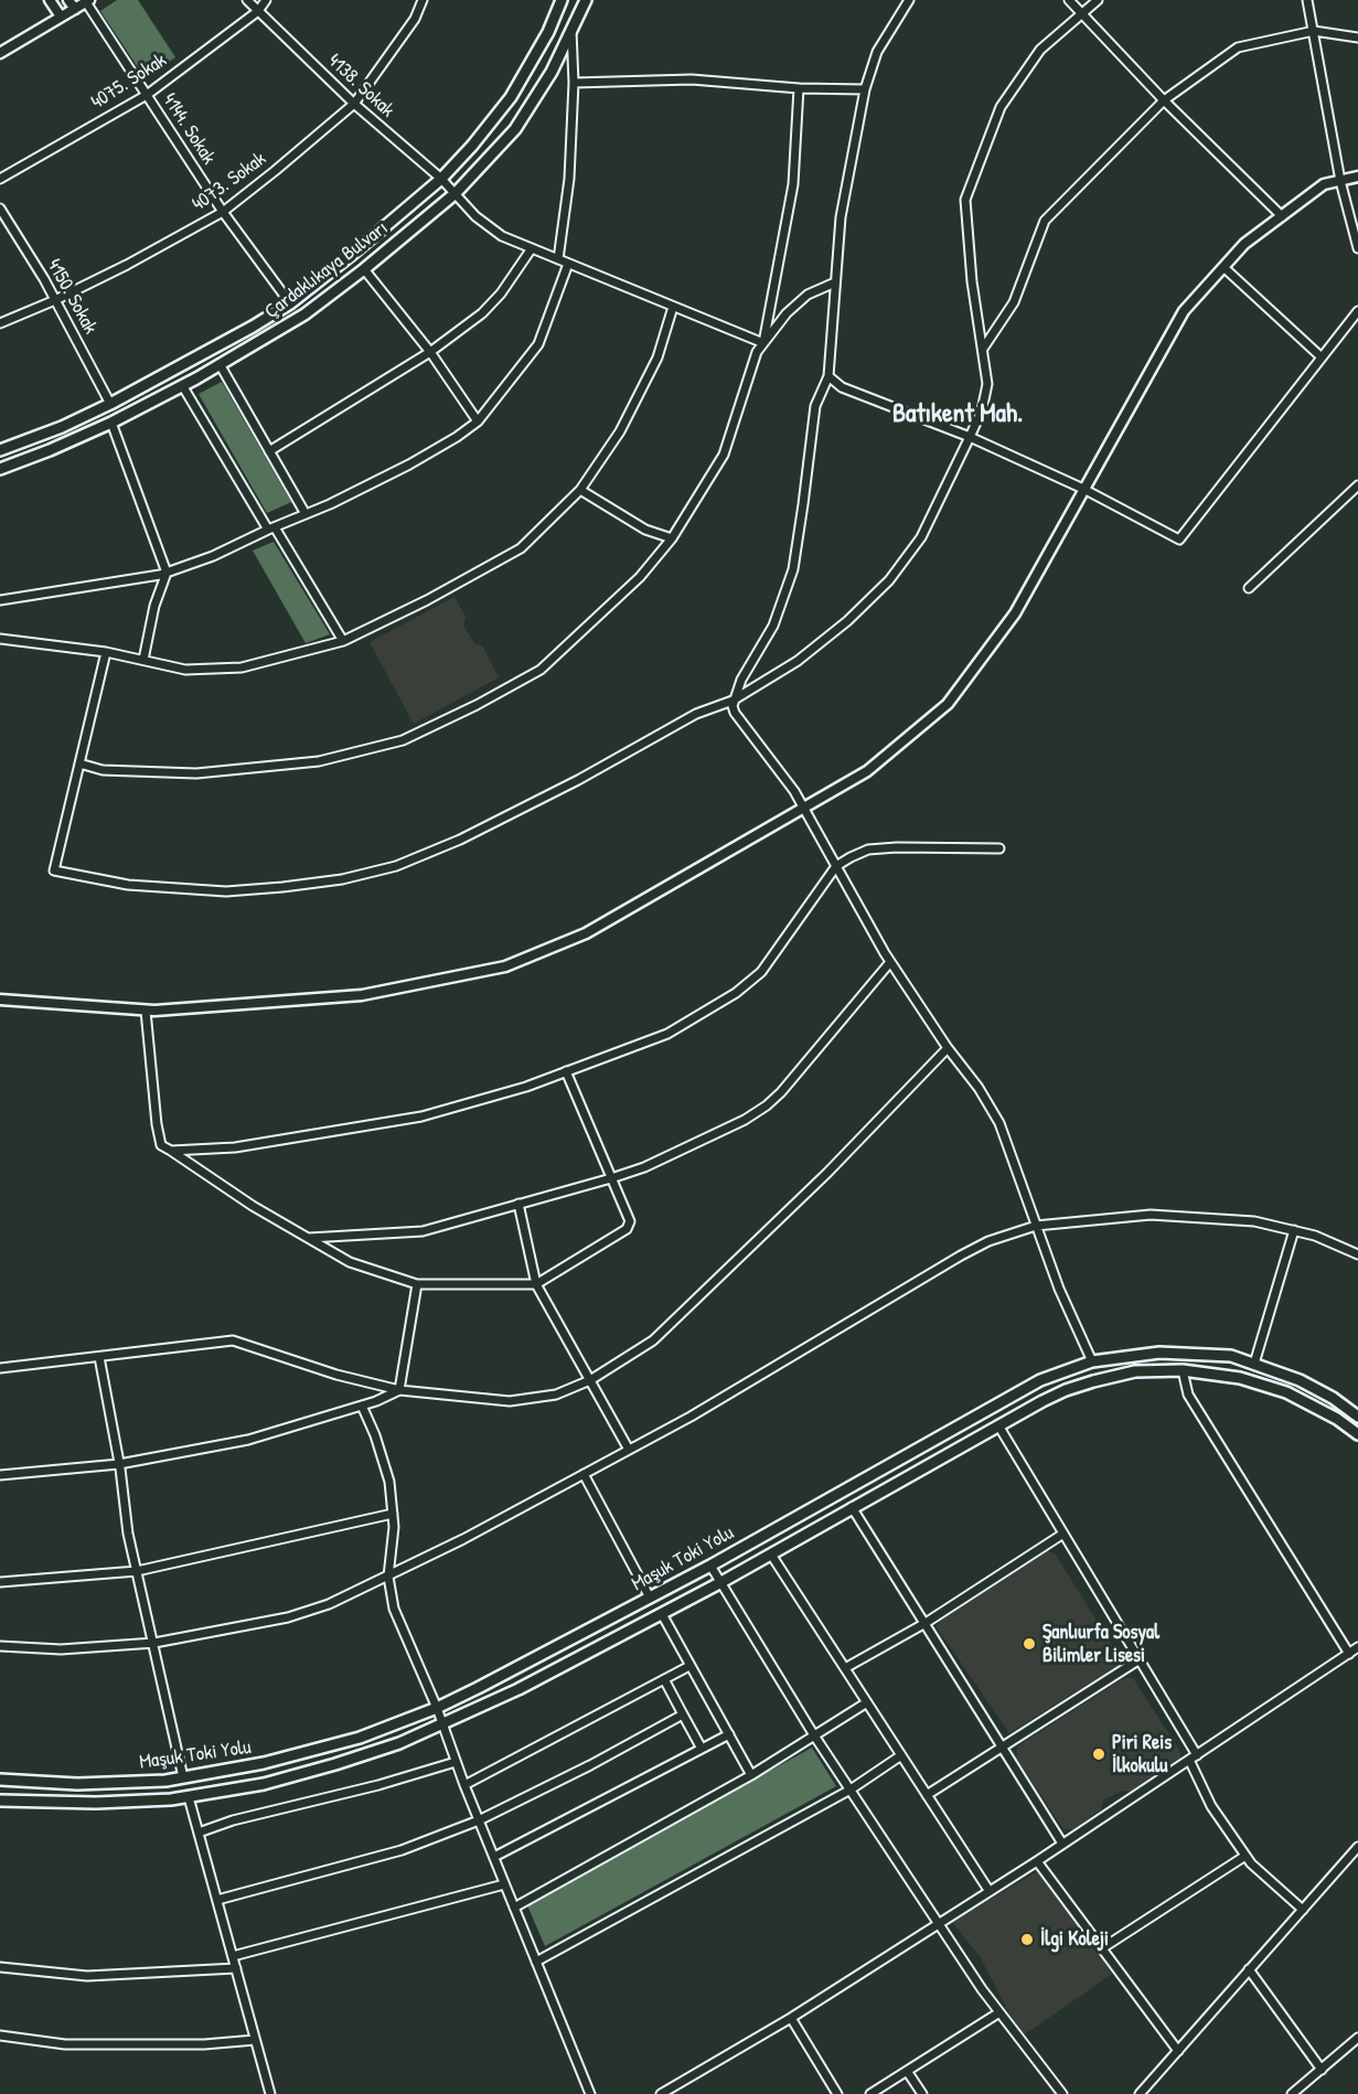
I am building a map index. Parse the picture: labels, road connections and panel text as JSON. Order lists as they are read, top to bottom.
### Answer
{
  "streets": {
    "main road": ["Çardaklıkaya Bulvarı", "Maşuk Toki Yolu"],
    "street": [
      "4075. Sokak",
      "4138. Sokak",
      "4144. Sokak",
      "4073. Sokak",
      "4150. Sokak"
    ]
  },
  "crossings": [
    ["4075. Sokak", "4138. Sokak"],
    ["4075. Sokak", "4144. Sokak"],
    ["4138. Sokak", "4073. Sokak"],
    ["4138. Sokak", "Çardaklıkaya Bulvarı"],
    ["4144. Sokak", "4073. Sokak"],
    ["4144. Sokak", "Çardaklıkaya Bulvarı"],
    ["4073. Sokak", "4150. Sokak"],
    ["Çardaklıkaya Bulvarı", "4150. Sokak"]
  ],
  "districts": ["Batıkent Mah."],
  "places": ["Şanlıurfa Sosyal Bilimler Lisesi", "Piri Reis İlkokulu", "İlgi Koleji"]
}
